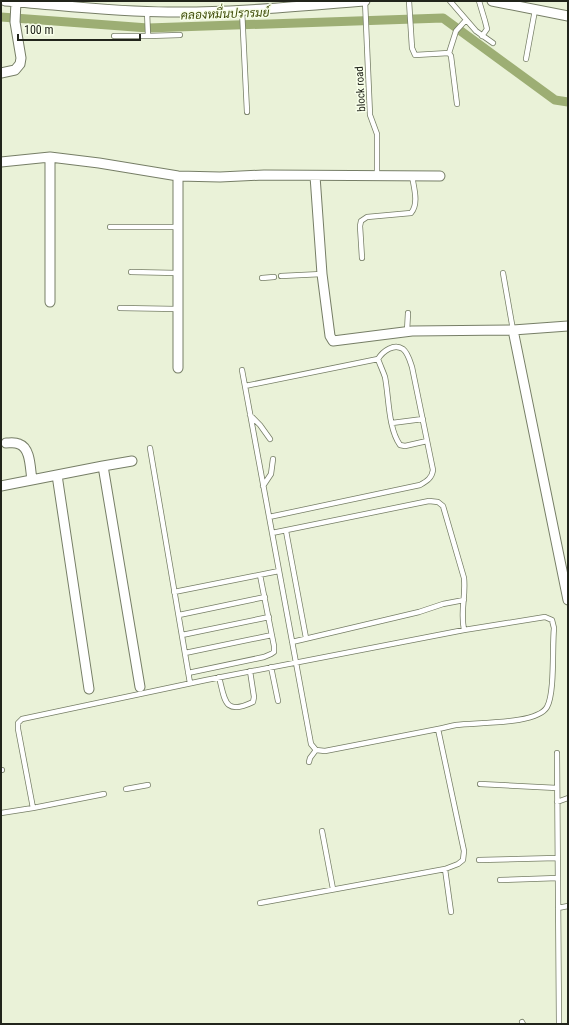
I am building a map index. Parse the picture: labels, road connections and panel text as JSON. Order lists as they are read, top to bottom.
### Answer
{
  "streets": {
    "lane": ["block road"]
  },
  "water": ["คลองหมื่นปรารมย์"],
  "scale_bar": "100 m"
}
